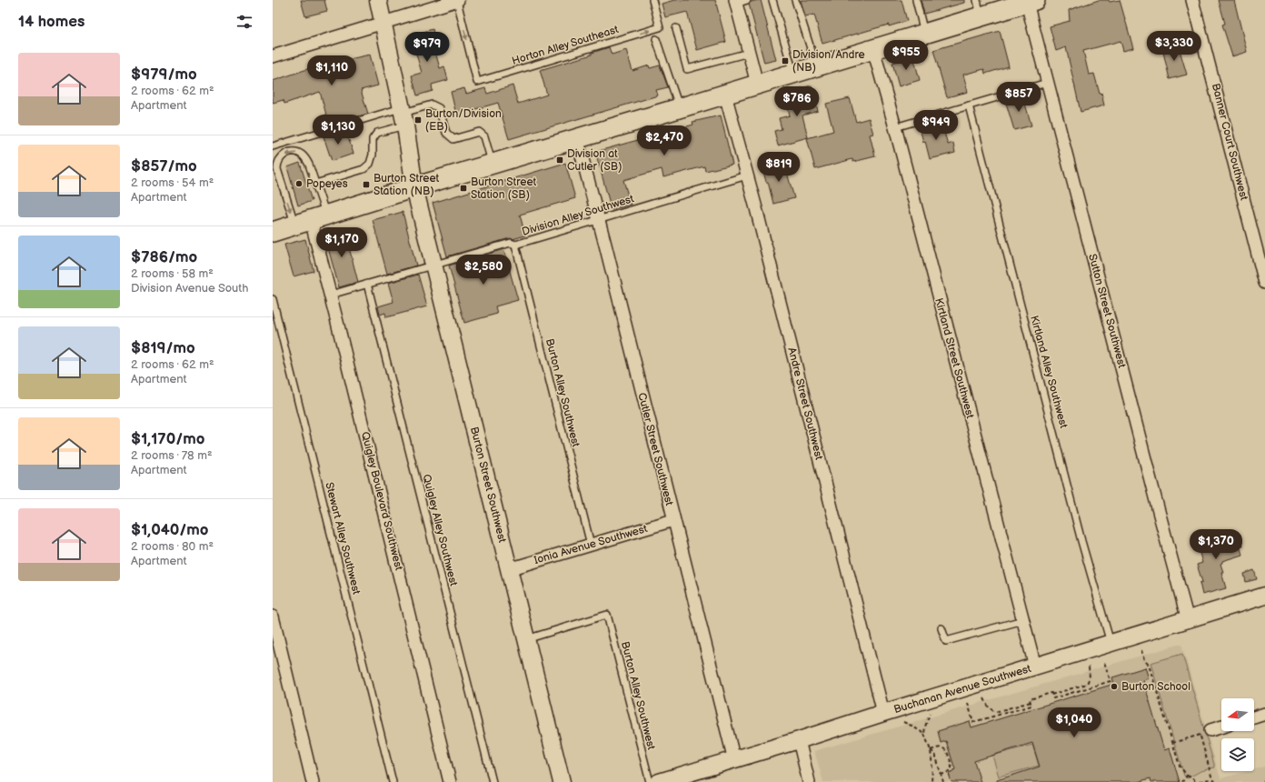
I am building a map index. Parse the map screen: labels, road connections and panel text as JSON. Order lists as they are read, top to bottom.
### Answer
{
  "streets": {
    "main road": ["Burton Street Southwest", "Buchanan Avenue Southwest"],
    "street": [
      "Banner Court Southwest",
      "Sutton Street Southwest",
      "Kirtland Street Southwest",
      "Andre Street Southwest",
      "Cutler Street Southwest",
      "Quigley Boulevard Southwest",
      "Ionia Avenue Southwest"
    ],
    "lane": [
      "Horton Alley Southeast",
      "Division Alley Southwest",
      "Kirtland Alley Southwest",
      "Burton Alley Southwest",
      "Quigley Alley Southwest",
      "Stewart Alley Southwest"
    ]
  },
  "crossings": [
    ["Division Alley Southwest", "Burton Alley Southwest"],
    ["Division Alley Southwest", "Andre Street Southwest"],
    ["Division Alley Southwest", "Cutler Street Southwest"],
    ["Division Alley Southwest", "Burton Street Southwest"],
    ["Division Alley Southwest", "Quigley Boulevard Southwest"],
    ["Division Alley Southwest", "Quigley Alley Southwest"],
    ["Sutton Street Southwest", "Buchanan Avenue Southwest"],
    ["Kirtland Street Southwest", "Buchanan Avenue Southwest"],
    ["Kirtland Alley Southwest", "Buchanan Avenue Southwest"],
    ["Burton Alley Southwest", "Burton Street Southwest"],
    ["Burton Alley Southwest", "Ionia Avenue Southwest"],
    ["Andre Street Southwest", "Buchanan Avenue Southwest"],
    ["Cutler Street Southwest", "Ionia Avenue Southwest"],
    ["Cutler Street Southwest", "Buchanan Avenue Southwest"],
    ["Burton Street Southwest", "Ionia Avenue Southwest"]
  ],
  "places": {
    "transit": [
      "Division/Andre (NB)",
      "Burton/Division (EB)",
      "Division at Cutler (SB)",
      "Burton Street Station (NB)",
      "Burton Street Station (SB)"
    ],
    "other": ["Popeyes", "Burton School"]
  },
  "north": "left",
  "page": {
    "heading": "14 homes",
    "price": [
      "$3,330",
      "$979",
      "$955",
      "$1,110",
      "$857",
      "$786",
      "$949",
      "$1,130",
      "$2,470",
      "$819",
      "$1,170",
      "$2,580",
      "$1,370",
      "$1,040"
    ],
    "list": [
      {
        "name": "$979/mo",
        "note": "2 rooms · 62 m² · Apartment"
      },
      {
        "name": "$857/mo",
        "note": "2 rooms · 54 m² · Apartment"
      },
      {
        "name": "$786/mo",
        "note": "2 rooms · 58 m² · Division Avenue South"
      },
      {
        "name": "$819/mo",
        "note": "2 rooms · 62 m² · Apartment"
      },
      {
        "name": "$1,170/mo",
        "note": "2 rooms · 78 m² · Apartment"
      },
      {
        "name": "$1,040/mo",
        "note": "2 rooms · 80 m² · Apartment"
      }
    ]
  }
}
